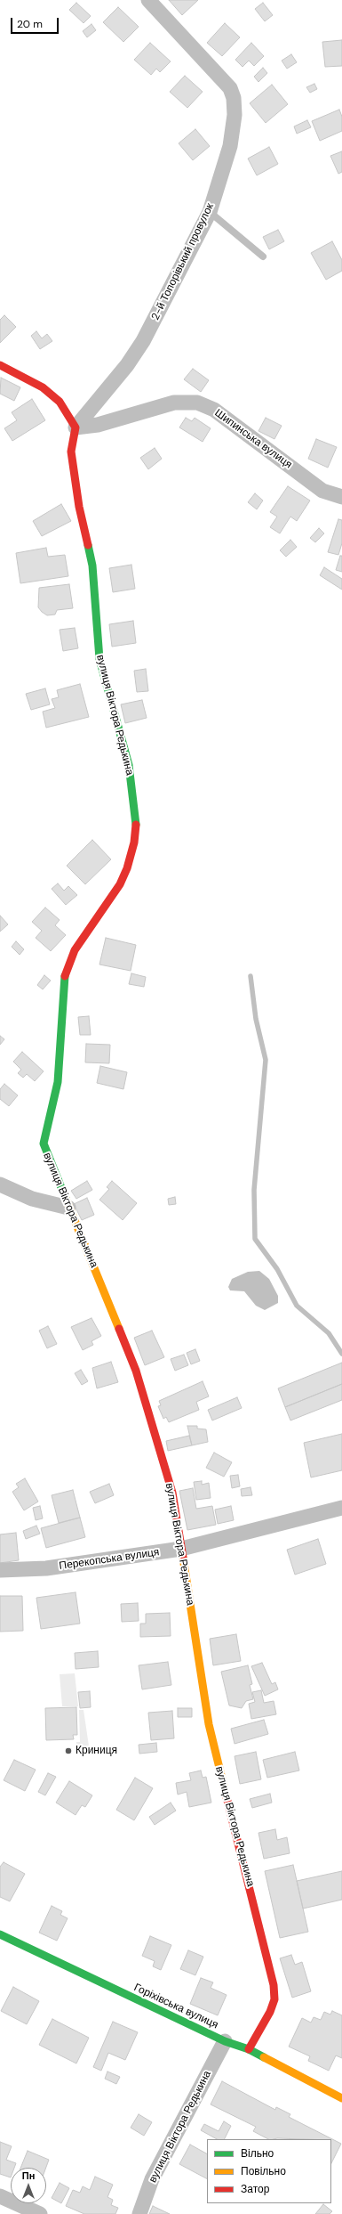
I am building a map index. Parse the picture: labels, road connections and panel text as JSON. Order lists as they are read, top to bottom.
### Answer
{
  "streets": {
    "street": [
      "2-й Топорівький провулок",
      "Шипинська вулиця",
      "вулиця Віктора Редькина",
      "Перекопська вулиця",
      "Горіхівська вулиця"
    ]
  },
  "crossings": [
    ["2-й Топорівький провулок", "Шипинська вулиця"],
    ["2-й Топорівький провулок", "вулиця Віктора Редькина"],
    ["Шипинська вулиця", "вулиця Віктора Редькина"],
    ["вулиця Віктора Редькина", "Перекопська вулиця"],
    ["вулиця Віктора Редькина", "Горіхівська вулиця"]
  ],
  "places": ["Криниця"],
  "legend": ["Вільно", "Повільно", "Затор"],
  "scale_bar": "20 m",
  "north": "top"
}
